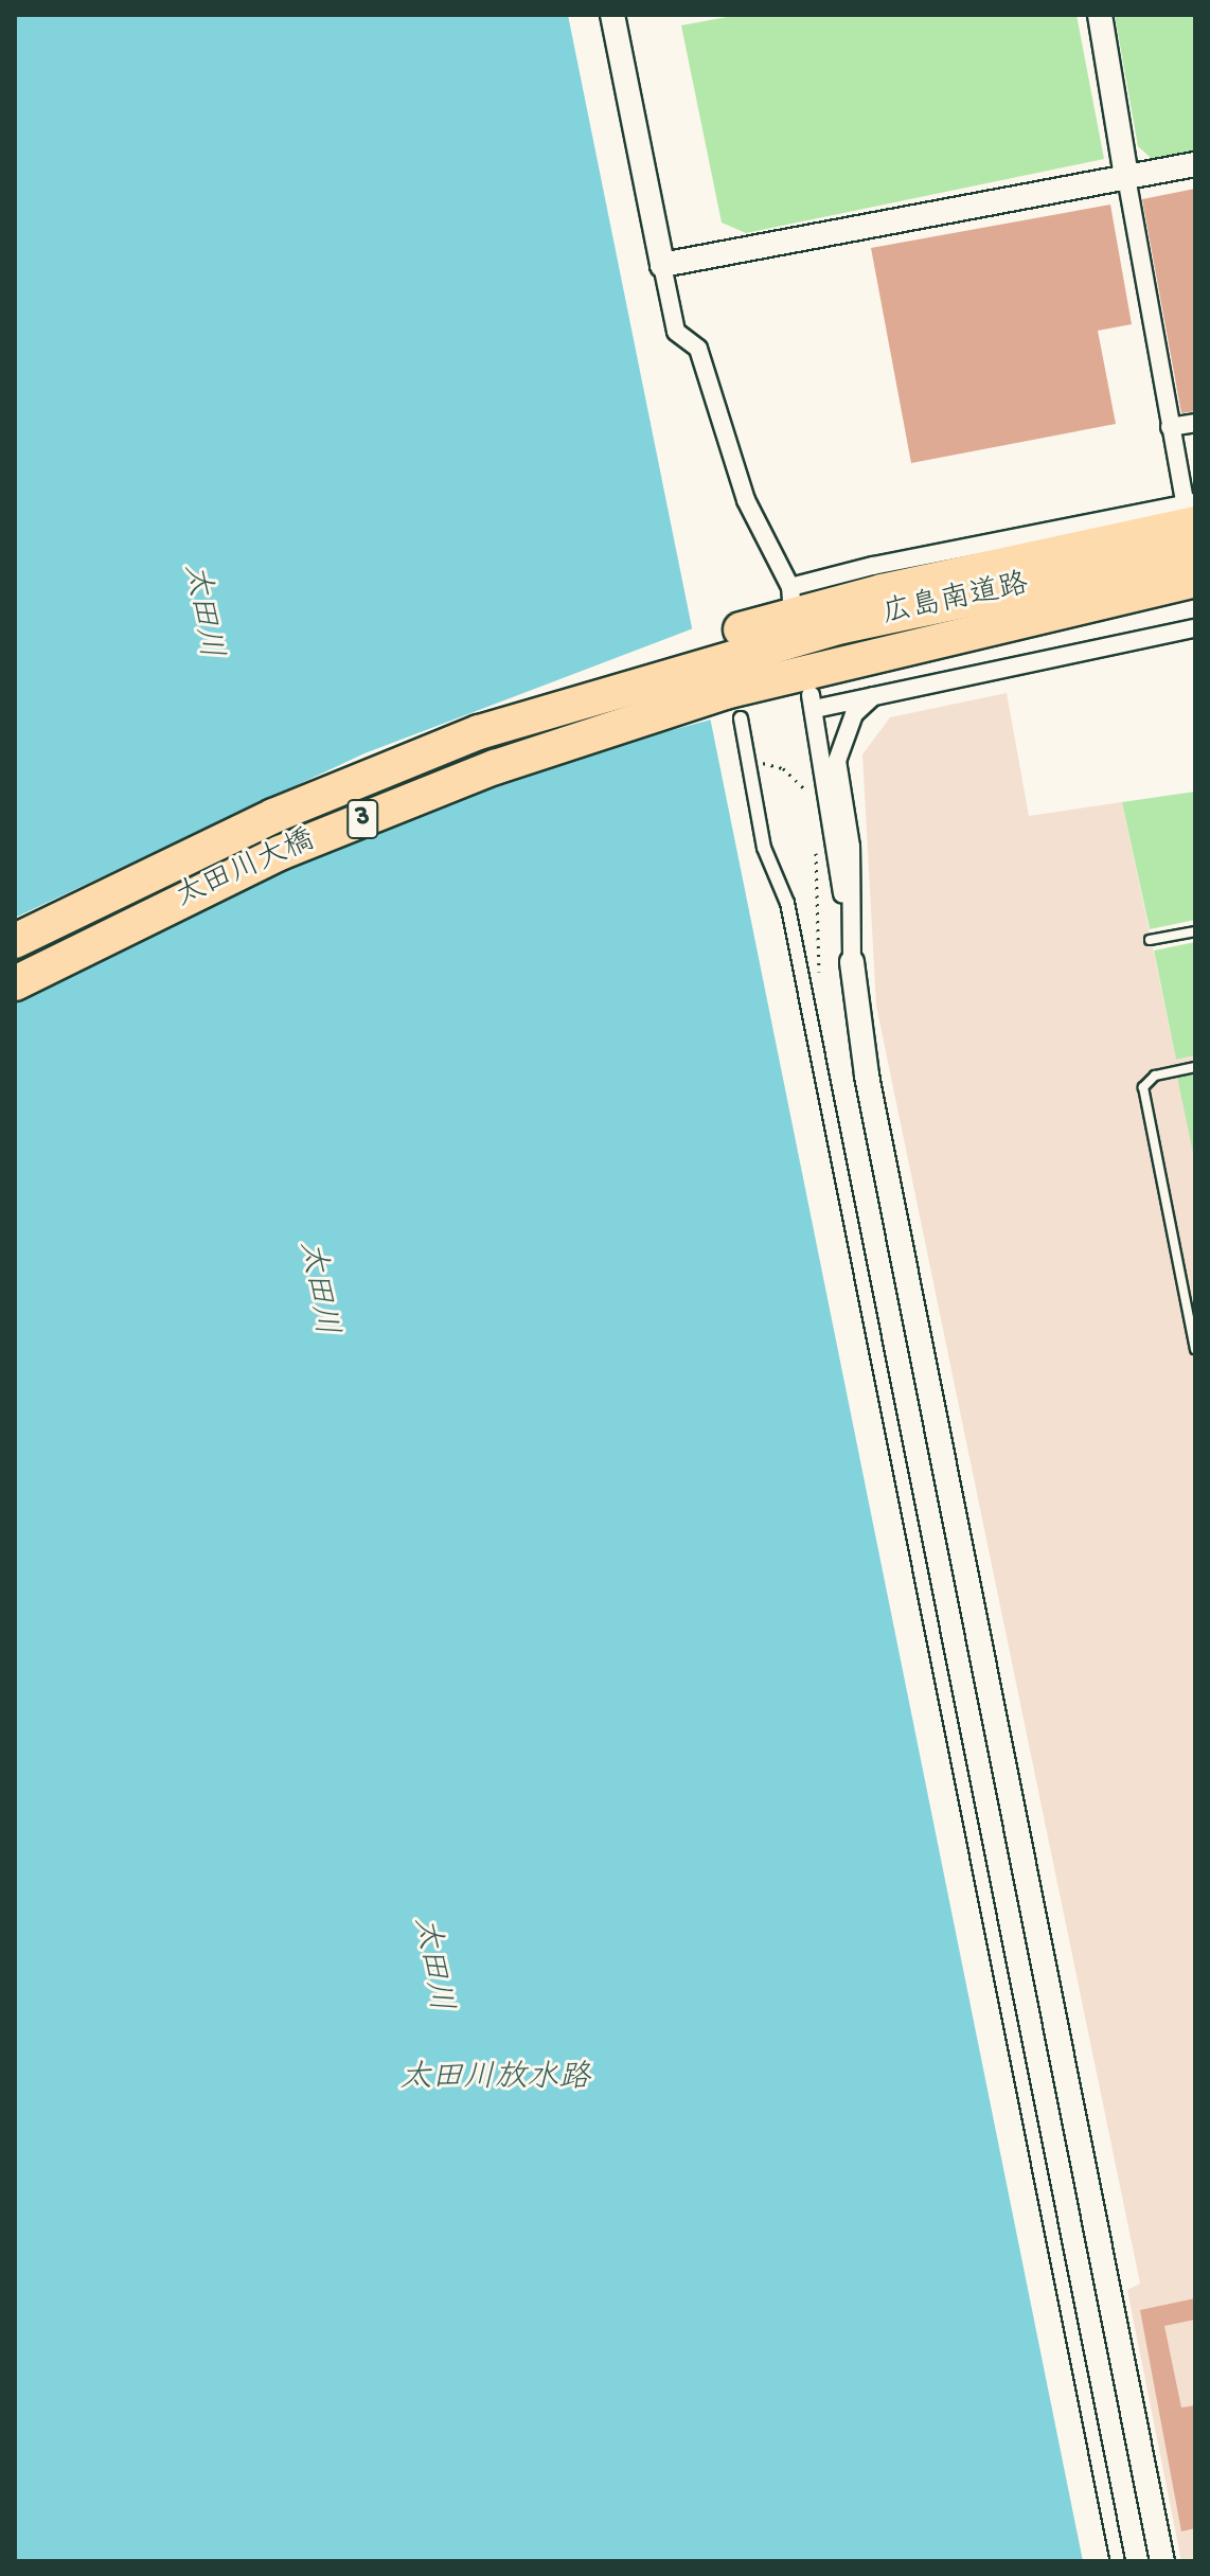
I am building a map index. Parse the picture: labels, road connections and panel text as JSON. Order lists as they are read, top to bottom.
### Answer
{
  "streets": {
    "highway": ["広島南道路", "3", "太田川大橋"]
  },
  "crossings": [
    ["広島南道路", "太田川大橋"]
  ],
  "water": ["太田川", "太田川放水路"]
}
